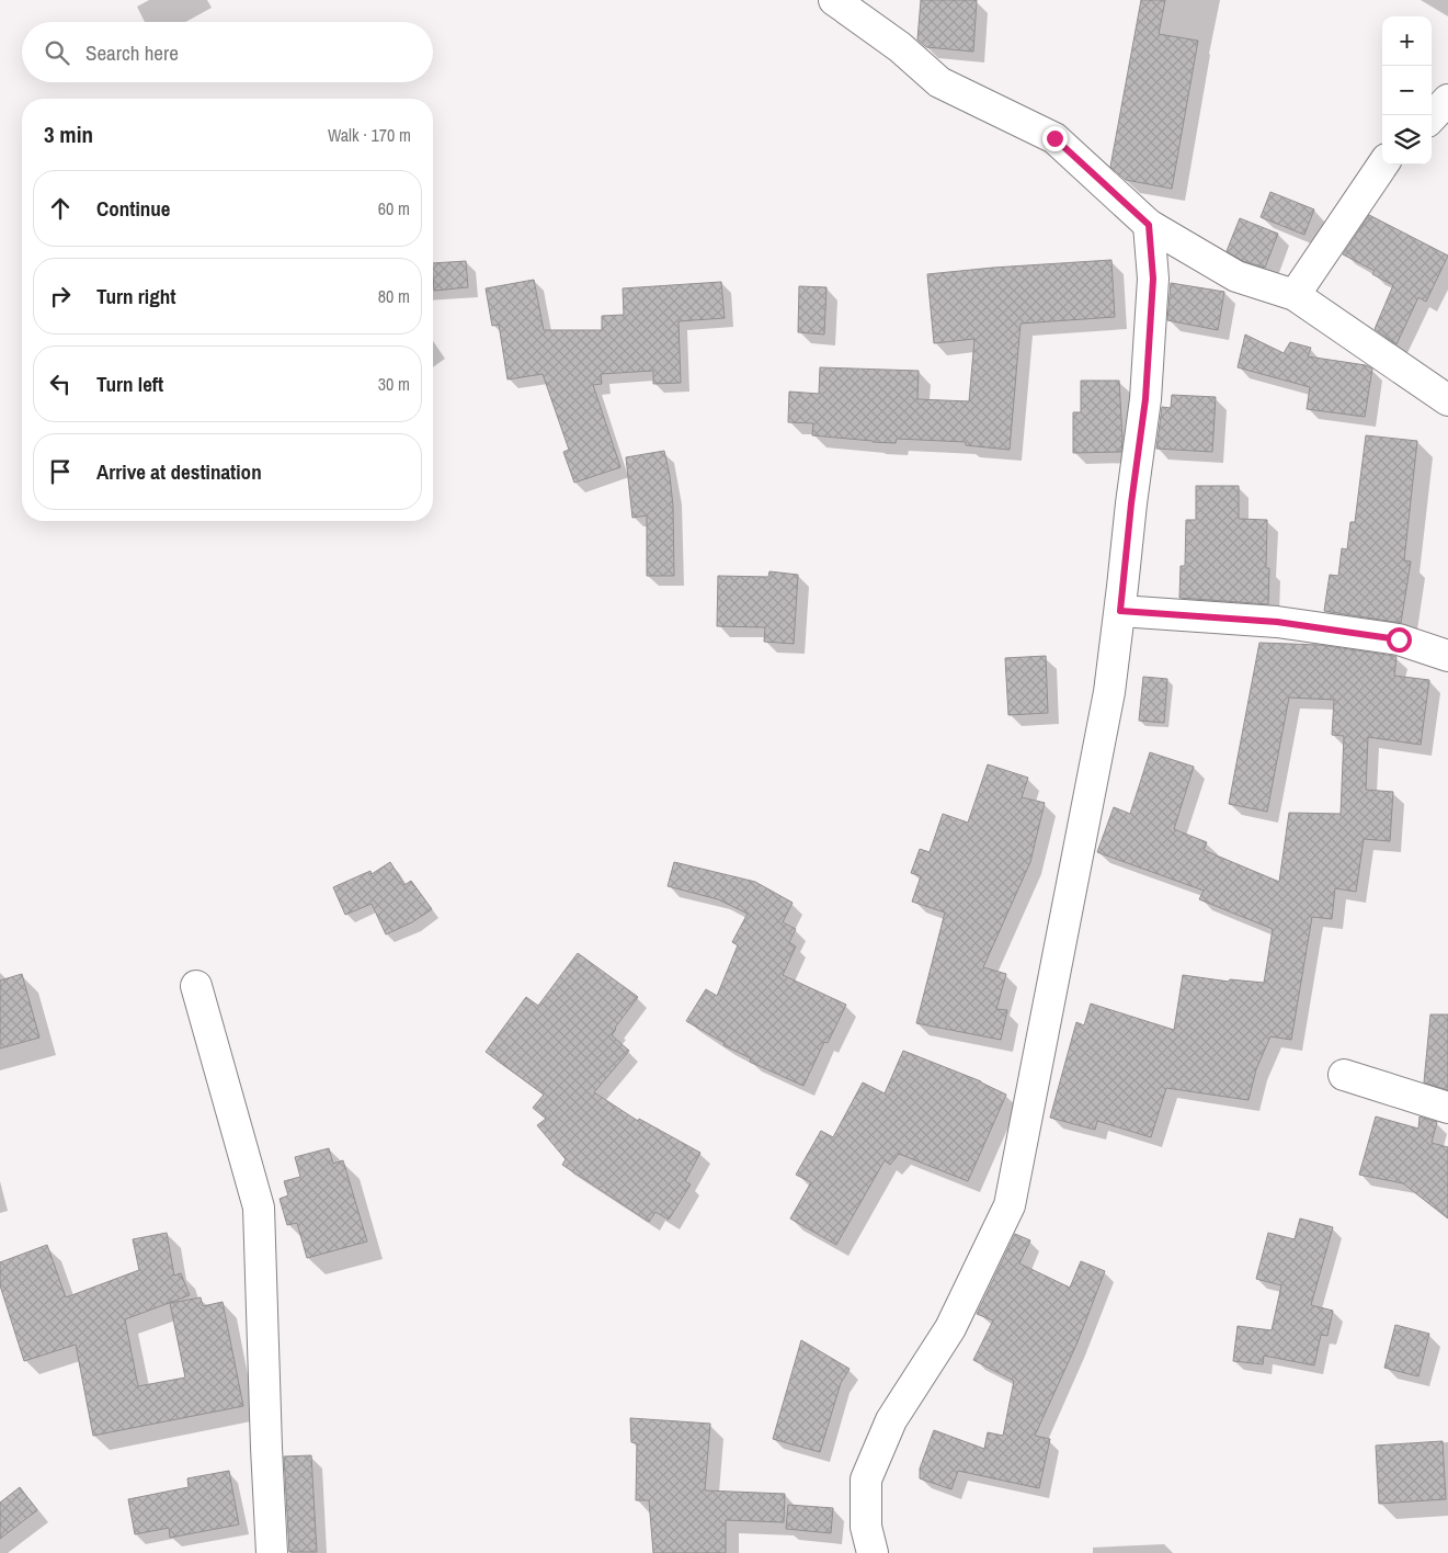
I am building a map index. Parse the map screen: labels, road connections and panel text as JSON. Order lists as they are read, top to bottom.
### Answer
{
  "page": {
    "map_buttons": ["+", "−"],
    "search": "Search here",
    "heading": ["3 min", "Walk · 170 m"],
    "list": [
      ["Continue", "60 m"],
      ["Turn right", "80 m"],
      ["Turn left", "30 m"],
      "Arrive at destination"
    ]
  }
}
